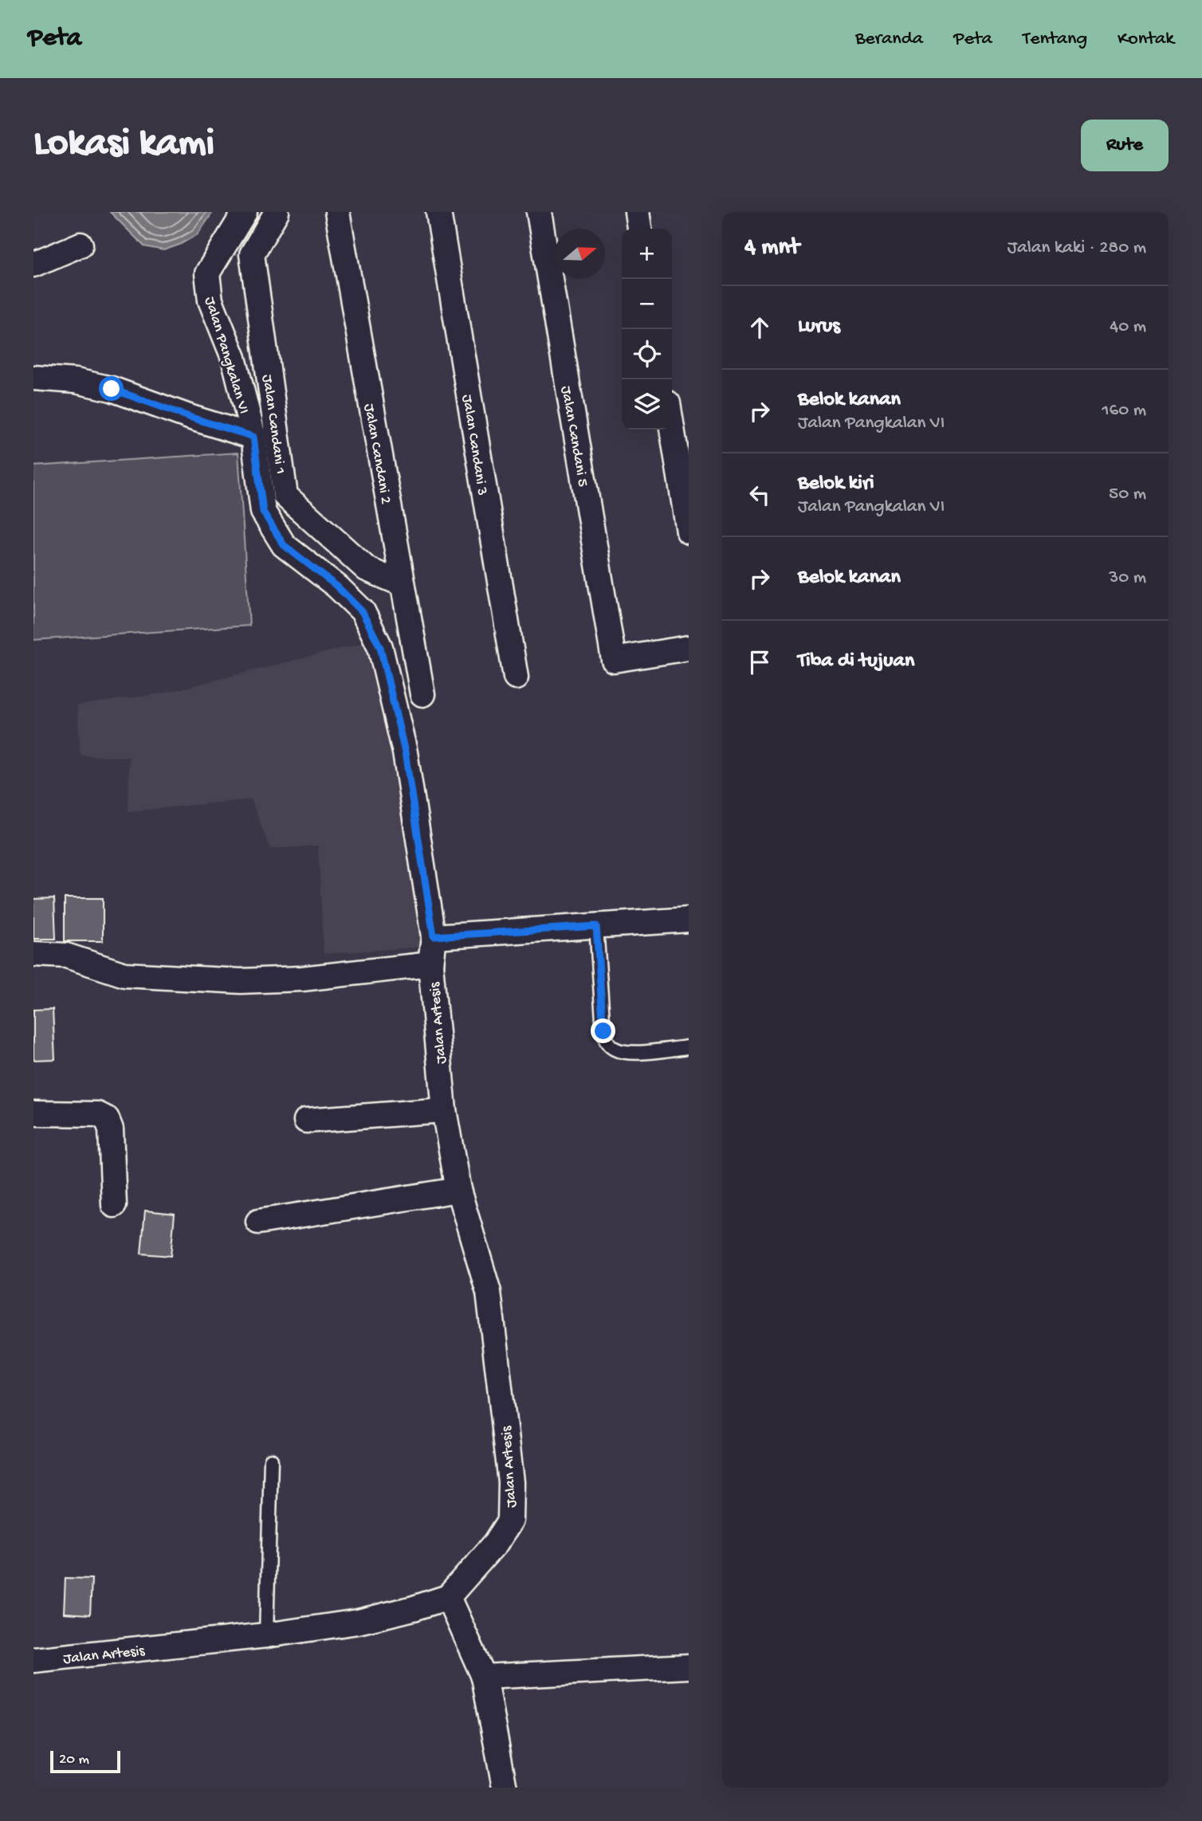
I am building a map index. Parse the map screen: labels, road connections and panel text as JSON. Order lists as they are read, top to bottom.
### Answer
{
  "streets": {
    "street": [
      "Jalan Pangkalan VI",
      "Jalan Candani 1",
      "Jalan Candani 5",
      "Jalan Candani 3",
      "Jalan Candani 2",
      "Jalan Artesis"
    ]
  },
  "crossings": [
    ["Jalan Pangkalan VI", "Jalan Artesis"],
    ["Jalan Candani 1", "Jalan Candani 2"]
  ],
  "scale_bar": "20 m",
  "north": "right",
  "page": {
    "header": "Peta",
    "nav": [
      "Beranda",
      "Peta",
      "Tentang",
      "Kontak"
    ],
    "buttons": "Rute",
    "title": "Lokasi kami",
    "heading": ["4 mnt", "Jalan kaki · 280 m"],
    "map_buttons": ["+", "−"],
    "list": [
      ["Lurus", "40 m"],
      ["Belok kanan", "Jalan Pangkalan VI", "160 m"],
      ["Belok kiri", "Jalan Pangkalan VI", "50 m"],
      ["Belok kanan", "30 m"],
      "Tiba di tujuan"
    ],
    "scale": "20 m"
  }
}
